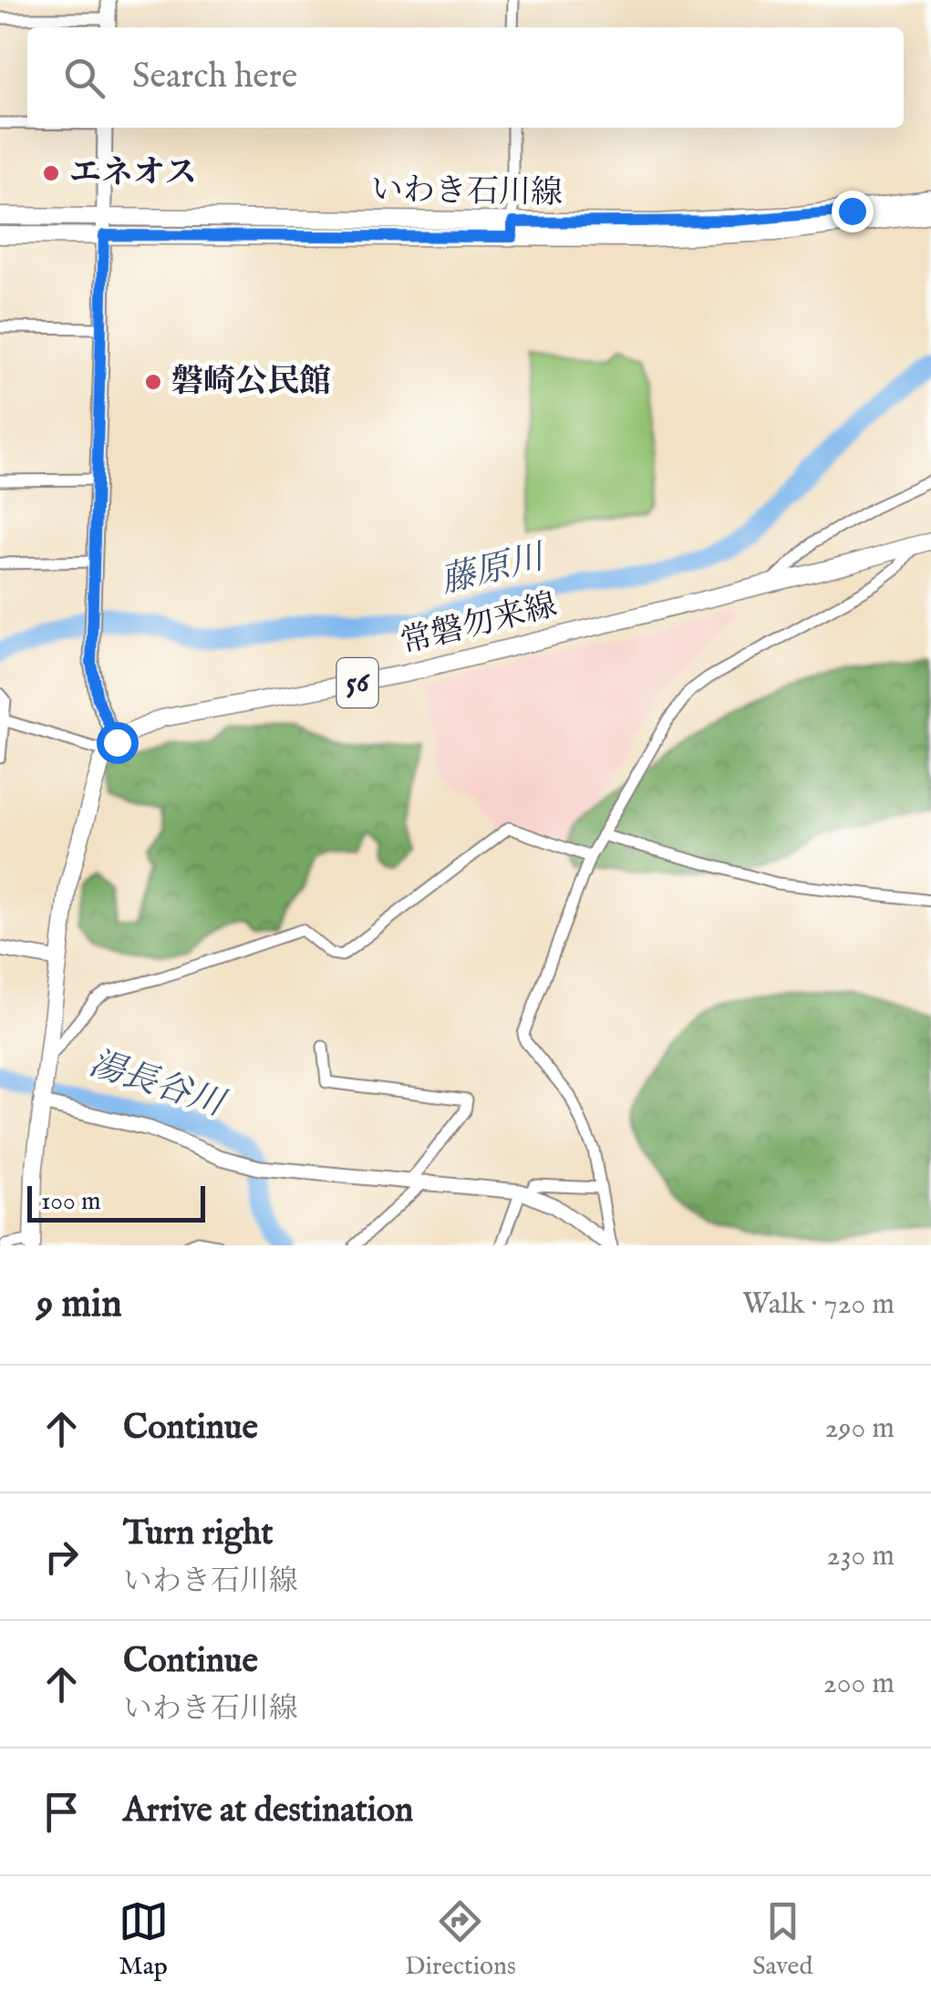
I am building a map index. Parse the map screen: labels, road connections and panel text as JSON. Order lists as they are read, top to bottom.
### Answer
{
  "streets": {
    "main road": ["いわき石川線", "常磐勿来線", "56"]
  },
  "water": ["藤原川", "湯長谷川"],
  "places": ["エネオス", "磐崎公民館"],
  "scale_bar": "100 m",
  "page": {
    "search": "Search here",
    "scale": "100 m",
    "heading": ["9 min", "Walk · 720 m"],
    "list": [
      ["Continue", "290 m"],
      ["Turn right", "いわき石川線", "230 m"],
      ["Continue", "いわき石川線", "200 m"],
      "Arrive at destination"
    ],
    "nav": ["Map", "Directions", "Saved"]
  }
}
